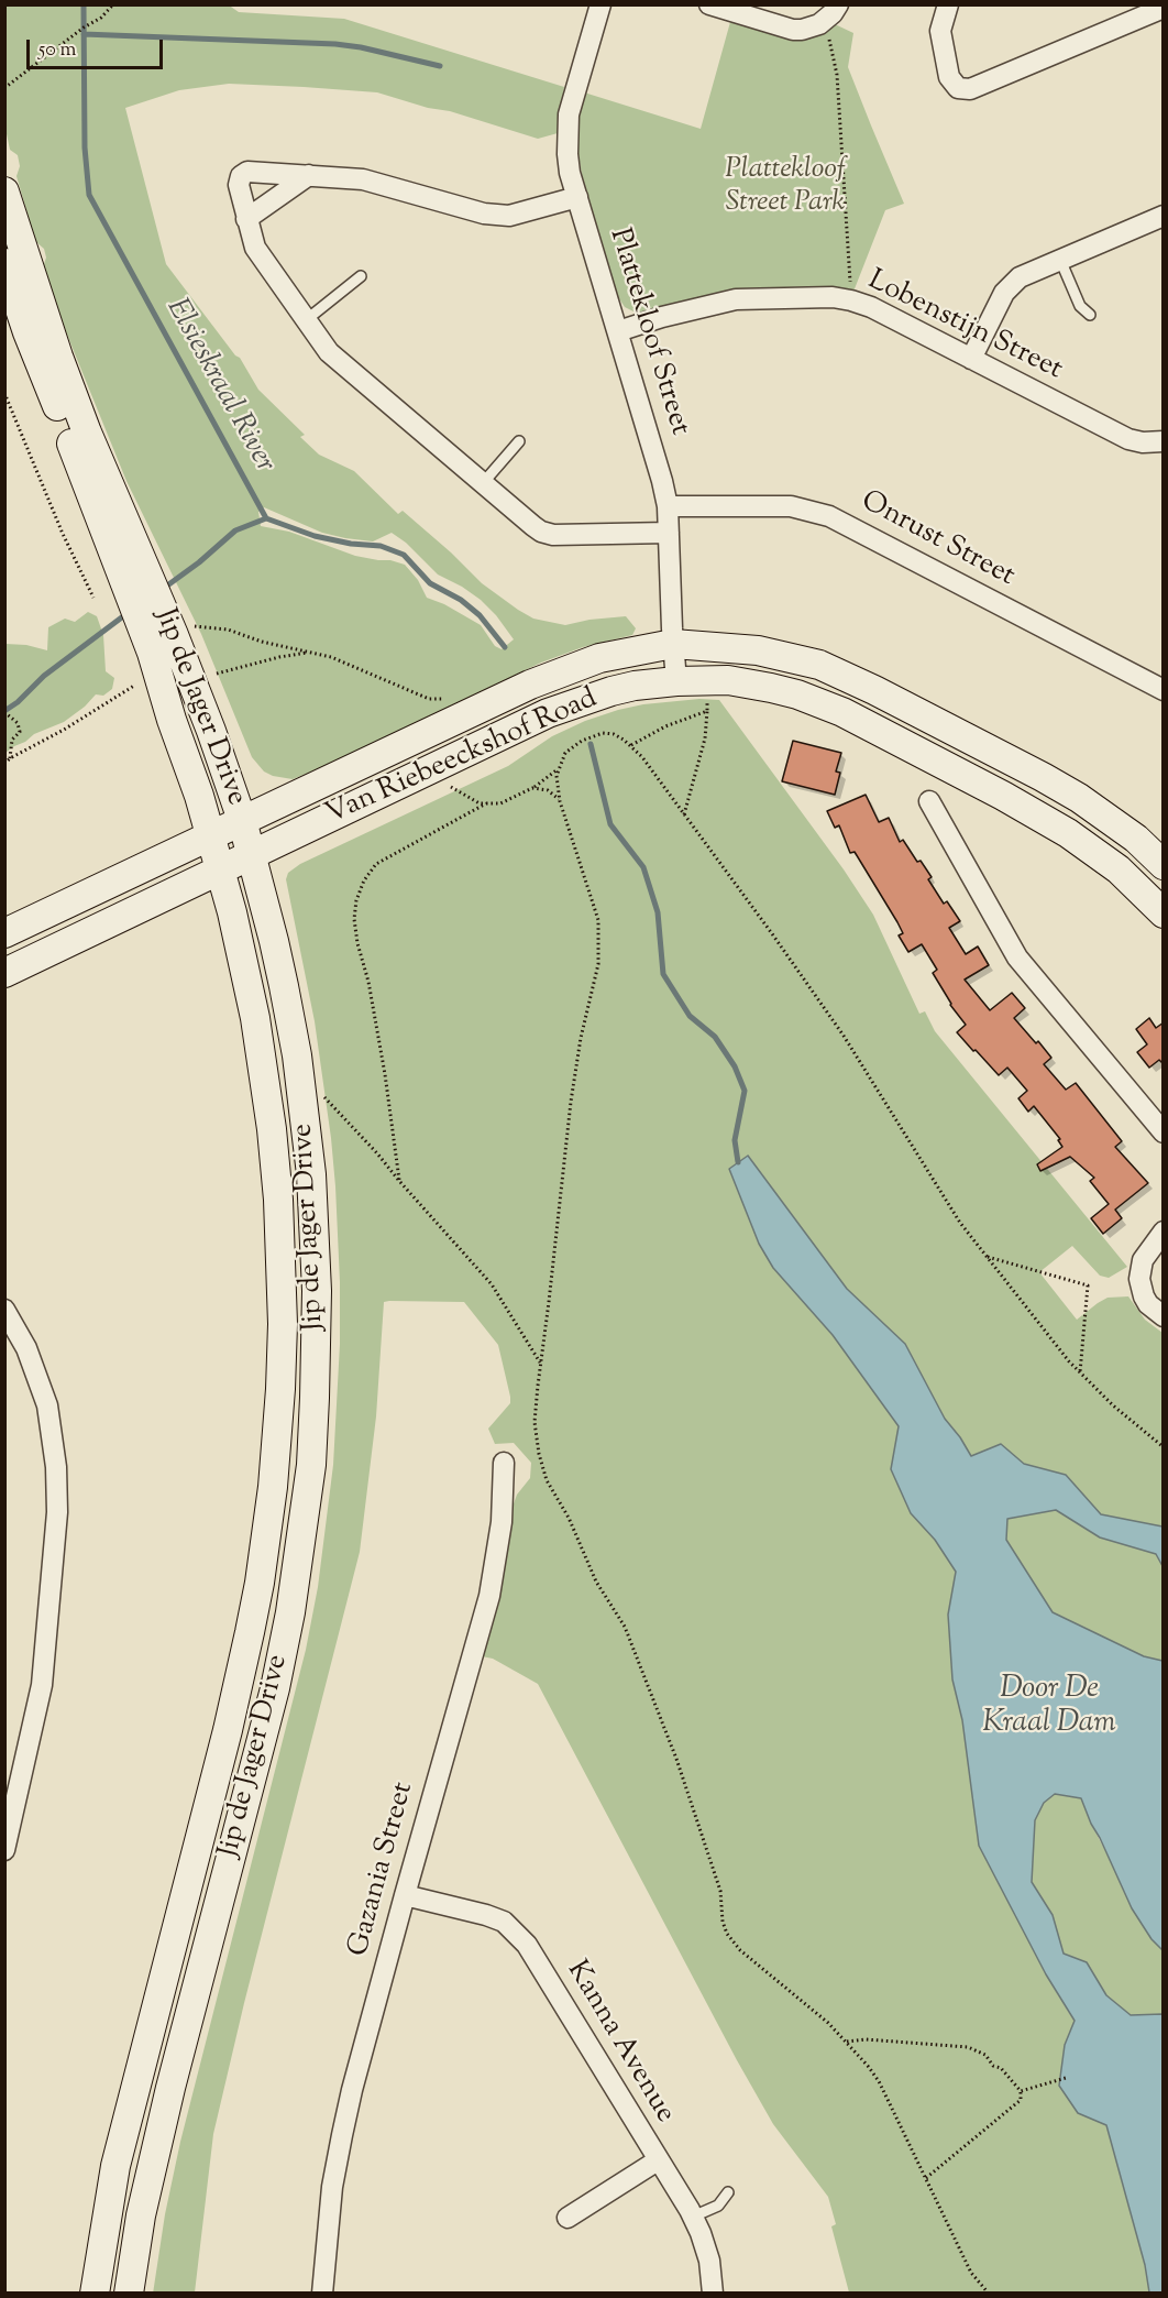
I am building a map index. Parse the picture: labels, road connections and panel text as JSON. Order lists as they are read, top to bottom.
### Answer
{
  "streets": {
    "main road": ["Jip de Jager Drive", "Van Riebeeckshof Road"],
    "street": [
      "Lobenstijn Street",
      "Plattekloof Street",
      "Onrust Street",
      "Gazania Street",
      "Kanna Avenue"
    ]
  },
  "crossings": [
    ["Lobenstijn Street", "Plattekloof Street"],
    ["Plattekloof Street", "Onrust Street"],
    ["Plattekloof Street", "Van Riebeeckshof Road"],
    ["Jip de Jager Drive", "Van Riebeeckshof Road"],
    ["Gazania Street", "Kanna Avenue"]
  ],
  "water": ["Elsieskraal River", "Door De Kraal Dam"],
  "parks": ["Plattekloof Street Park"],
  "scale_bar": "50 m"
}
